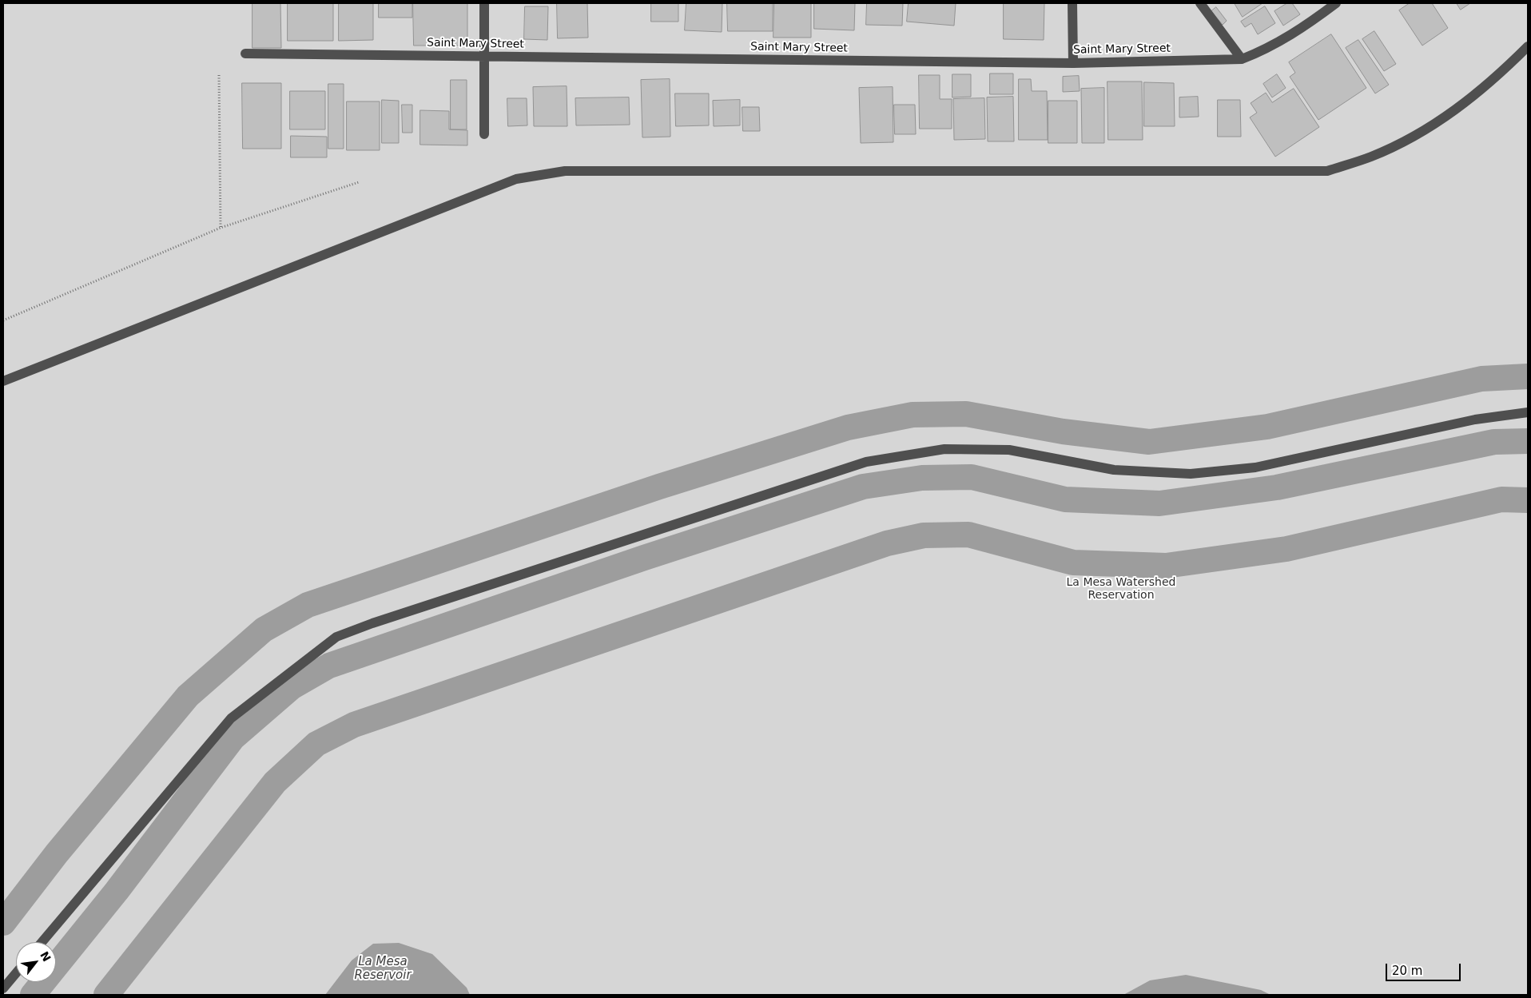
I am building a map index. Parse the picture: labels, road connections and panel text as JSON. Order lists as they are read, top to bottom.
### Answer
{
  "streets": {
    "street": ["Saint Mary Street"]
  },
  "water": ["La Mesa Reservoir"],
  "parks": ["La Mesa Watershed Reservation"],
  "scale_bar": "20 m",
  "north": "top right"
}
